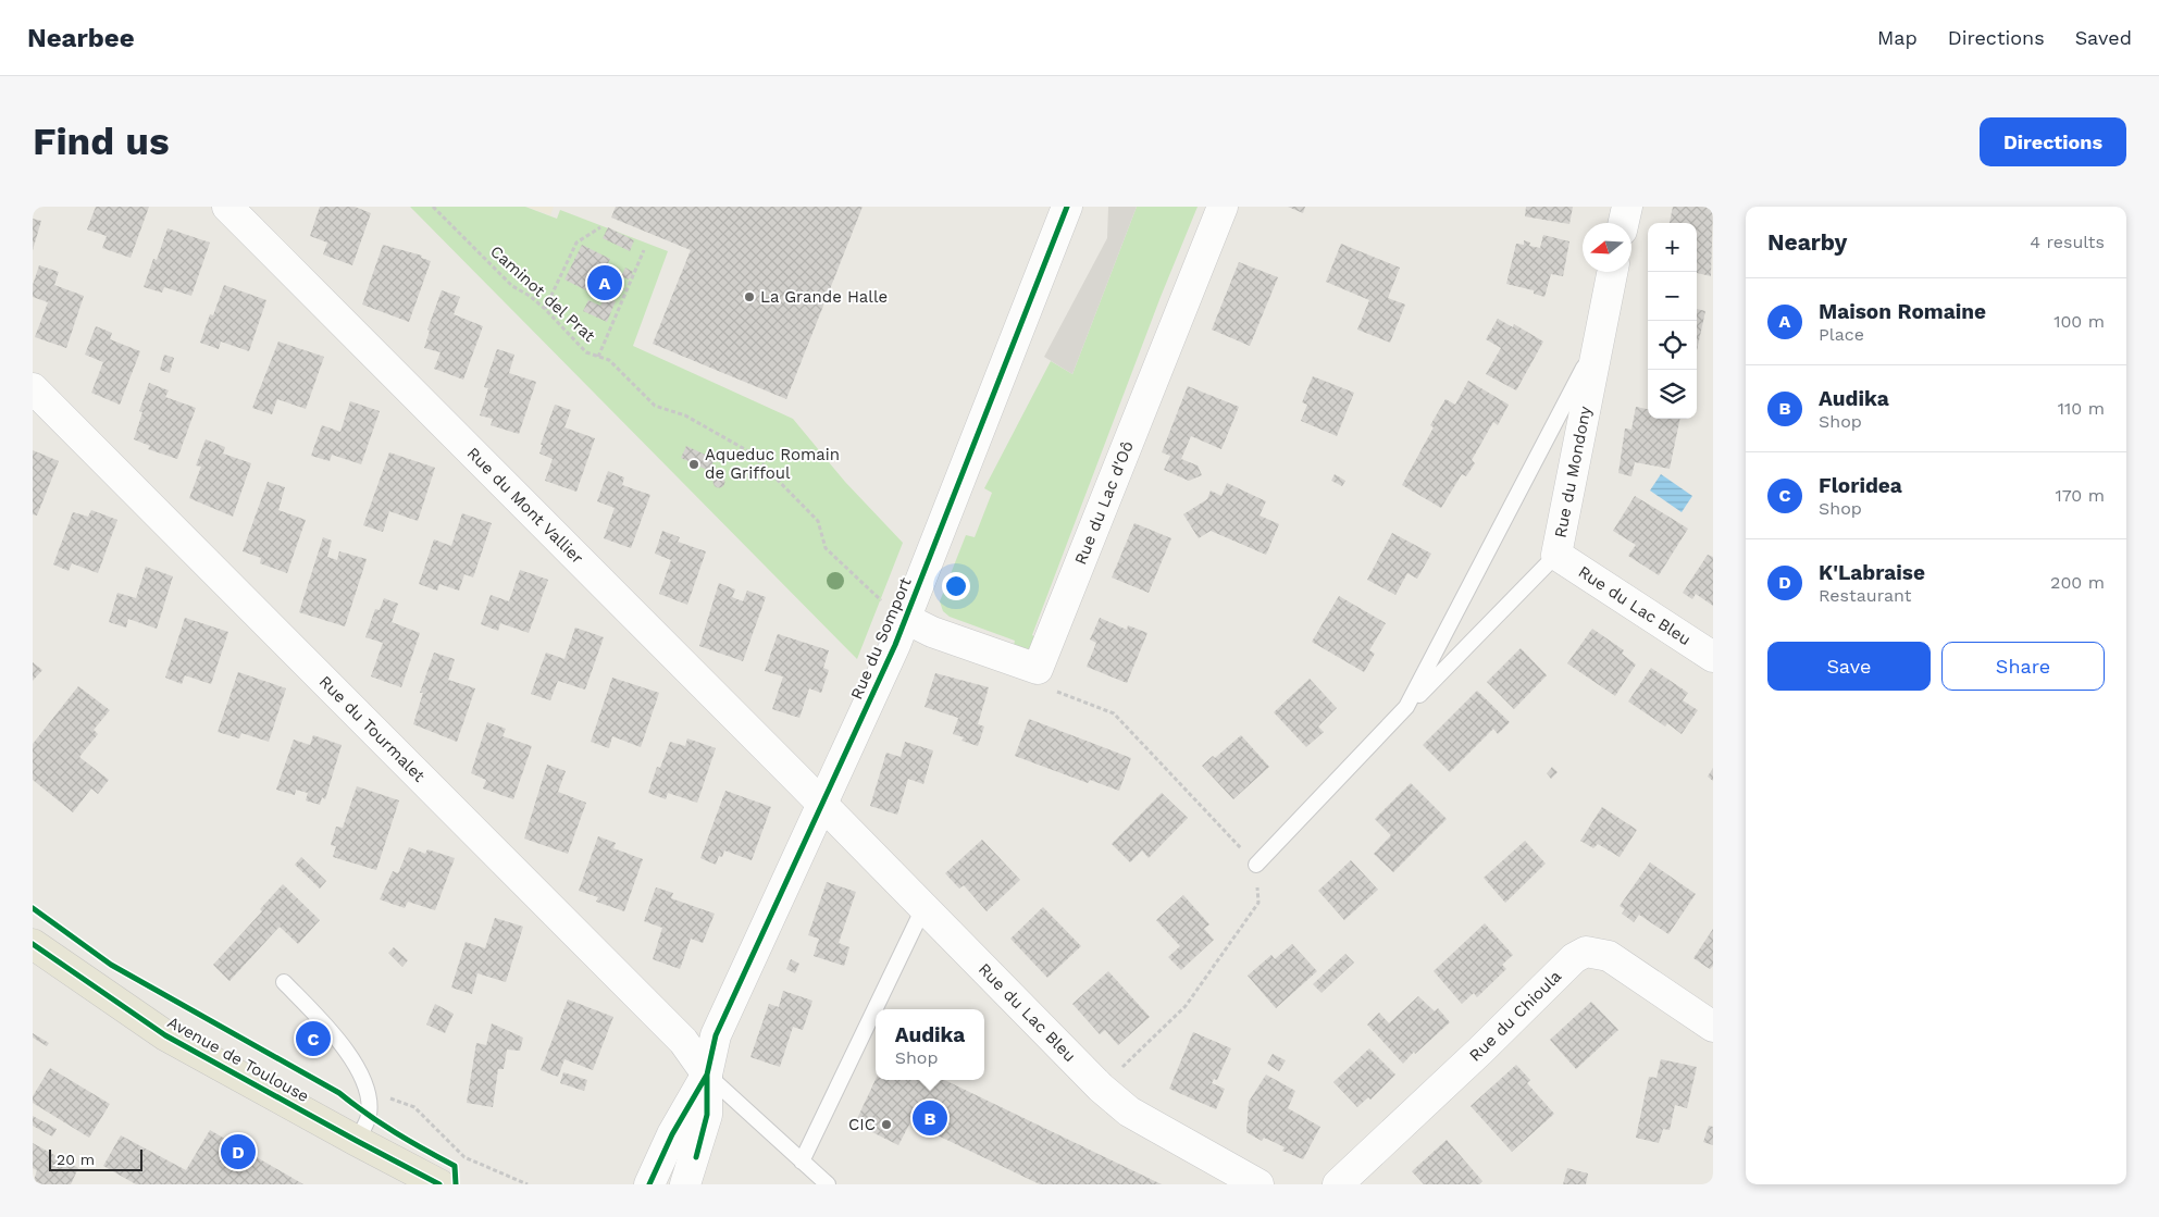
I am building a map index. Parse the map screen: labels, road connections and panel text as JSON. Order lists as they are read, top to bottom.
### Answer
{
  "streets": {
    "main road": ["Avenue de Toulouse"],
    "street": [
      "Rue du Mondony",
      "Rue du Lac d'Oô",
      "Rue du Mont Vallier",
      "Rue du Lac Bleu",
      "Rue du Somport",
      "Rue du Tourmalet",
      "Rue du Chioula"
    ],
    "path": ["Caminot del Prat"]
  },
  "crossings": [
    ["Caminot del Prat", "Rue du Somport"],
    ["Rue du Mondony", "Rue du Lac Bleu"],
    ["Rue du Mont Vallier", "Rue du Lac Bleu"],
    ["Rue du Mont Vallier", "Rue du Somport"],
    ["Rue du Lac Bleu", "Rue du Somport"],
    ["Rue du Somport", "Rue du Tourmalet"]
  ],
  "places": ["La Grande Halle", "Aqueduc Romain de Griffoul", "CIC"],
  "scale_bar": "20 m",
  "north": "left",
  "page": {
    "header": "Nearbee",
    "nav": ["Map", "Directions", "Saved"],
    "buttons": [
      "Directions",
      ["Save", "Share"]
    ],
    "title": "Find us",
    "heading": ["Nearby", "4 results"],
    "map_buttons": ["+", "−"],
    "pins": [
      "A",
      "C",
      "B",
      "D"
    ],
    "list": [
      {
        "mark": "A",
        "name": "Maison Romaine",
        "note": "Place",
        "value": "100 m"
      },
      {
        "mark": "B",
        "name": "Audika",
        "note": "Shop",
        "value": "110 m"
      },
      {
        "mark": "C",
        "name": "Floridea",
        "note": "Shop",
        "value": "170 m"
      },
      {
        "mark": "D",
        "name": "K'Labraise",
        "note": "Restaurant",
        "value": "200 m"
      }
    ],
    "popup": ["Audika", "Shop"],
    "scale": "20 m"
  }
}
